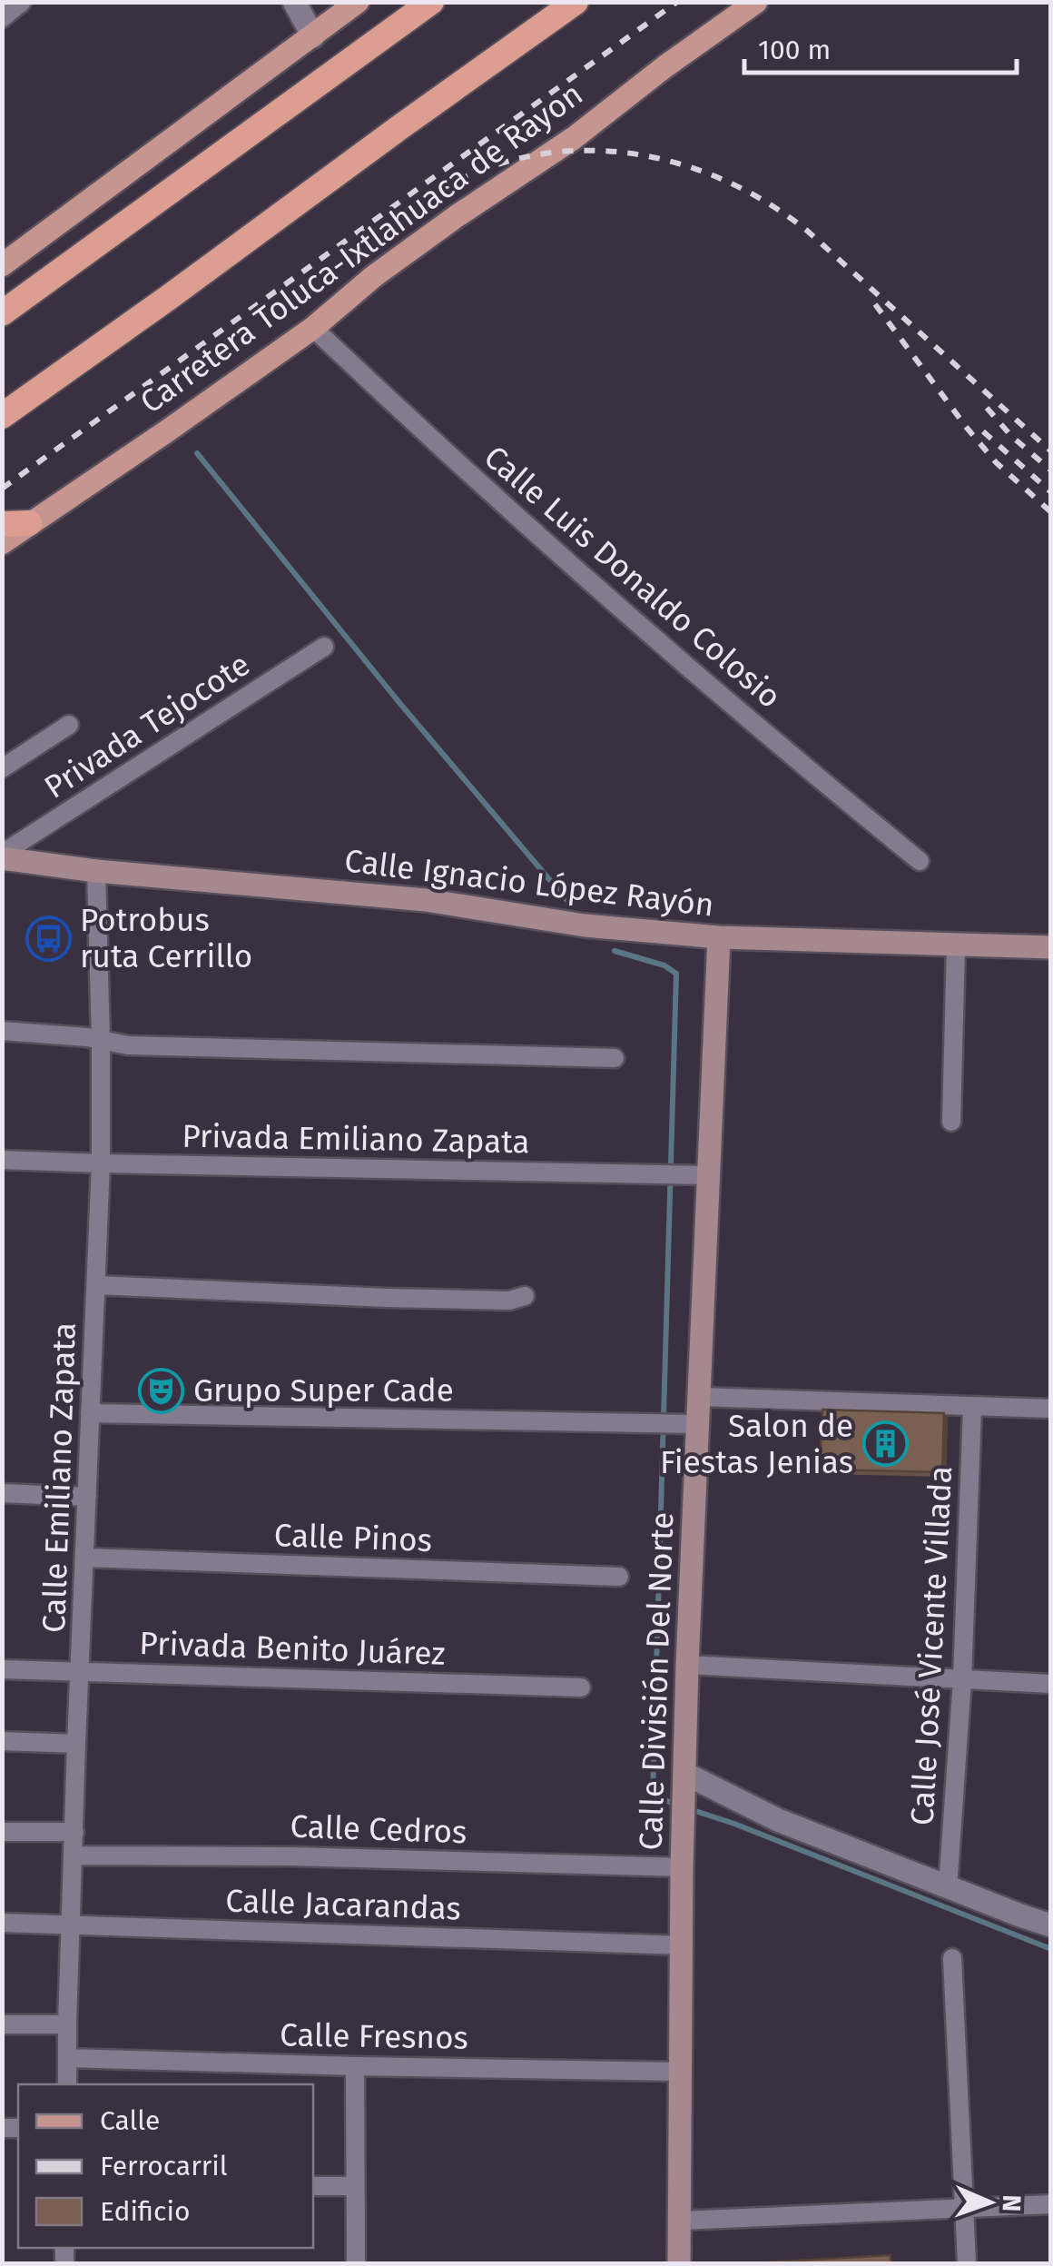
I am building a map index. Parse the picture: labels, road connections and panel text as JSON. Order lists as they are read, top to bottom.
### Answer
{
  "streets": {
    "main road": ["Carretera Toluca-Ixtlahuaca de Rayon", "Calle Ignacio López Rayón", "Calle División Del Norte"],
    "street": [
      "Calle Luis Donaldo Colosio",
      "Privada Tejocote",
      "Privada Emiliano Zapata",
      "Calle Emiliano Zapata",
      "Calle Pinos",
      "Calle José Vicente Villada",
      "Privada Benito Juárez",
      "Calle Cedros",
      "Calle Jacarandas",
      "Calle Fresnos"
    ]
  },
  "crossings": [
    ["Carretera Toluca-Ixtlahuaca de Rayon", "Calle Luis Donaldo Colosio"],
    ["Privada Tejocote", "Calle Ignacio López Rayón"],
    ["Calle Ignacio López Rayón", "Calle Emiliano Zapata"],
    ["Calle Ignacio López Rayón", "Calle División Del Norte"],
    ["Privada Emiliano Zapata", "Calle Emiliano Zapata"],
    ["Privada Emiliano Zapata", "Calle División Del Norte"],
    ["Calle Emiliano Zapata", "Calle Pinos"],
    ["Calle Emiliano Zapata", "Privada Benito Juárez"],
    ["Calle Emiliano Zapata", "Calle Cedros"],
    ["Calle Emiliano Zapata", "Calle Jacarandas"],
    ["Calle Emiliano Zapata", "Calle Fresnos"],
    ["Calle División Del Norte", "Calle Cedros"],
    ["Calle División Del Norte", "Calle Jacarandas"],
    ["Calle División Del Norte", "Calle Fresnos"]
  ],
  "places": {
    "bus stop": ["Potrobus ruta Cerrillo"],
    "theatre": ["Grupo Super Cade"],
    "building": ["Salon de Fiestas Jenias"]
  },
  "legend": ["Calle", "Ferrocarril", "Edificio"],
  "scale_bar": "100 m",
  "north": "right"
}
